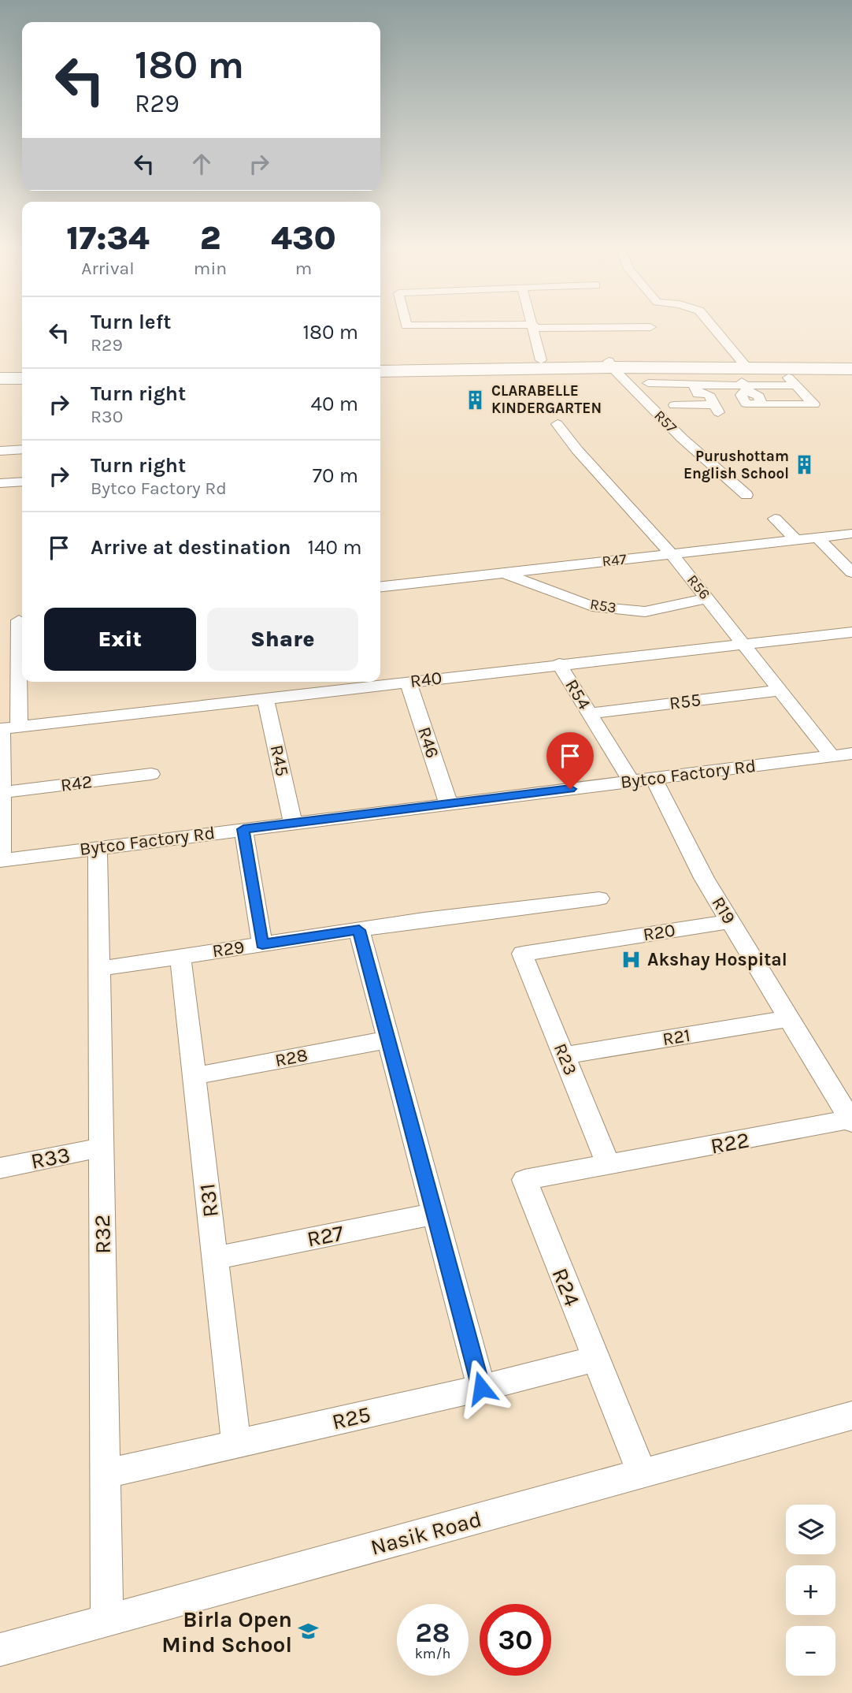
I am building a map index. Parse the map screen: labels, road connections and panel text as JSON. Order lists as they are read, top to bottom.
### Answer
{
  "streets": {
    "street": [
      "R57",
      "R47",
      "R56",
      "R53",
      "R40",
      "R54",
      "R55",
      "R46",
      "R45",
      "Bytco Factory Rd",
      "R42",
      "R19",
      "R20",
      "R29",
      "R21",
      "R28",
      "R23",
      "R22",
      "R33",
      "R31",
      "R32",
      "R27",
      "R24",
      "R25",
      "Nasik Road"
    ]
  },
  "crossings": [
    ["R47", "R56"],
    ["R47", "R53"],
    ["R56", "R53"],
    ["R56", "R40"],
    ["R56", "R55"],
    ["R56", "Bytco Factory Rd"],
    ["R40", "R54"],
    ["R40", "R46"],
    ["R40", "R45"],
    ["R54", "R55"],
    ["R54", "Bytco Factory Rd"],
    ["R46", "Bytco Factory Rd"],
    ["R45", "Bytco Factory Rd"],
    ["Bytco Factory Rd", "R19"],
    ["Bytco Factory Rd", "R32"],
    ["R19", "R20"],
    ["R19", "R21"],
    ["R19", "R22"],
    ["R20", "R23"],
    ["R29", "R31"],
    ["R29", "R32"],
    ["R21", "R23"],
    ["R28", "R31"],
    ["R23", "R22"],
    ["R23", "R24"],
    ["R22", "R24"],
    ["R33", "R32"],
    ["R31", "R27"],
    ["R31", "R25"],
    ["R32", "R25"],
    ["R32", "Nasik Road"],
    ["R24", "R25"],
    ["R24", "Nasik Road"]
  ],
  "places": {
    "building": ["CLARABELLE KINDERGARTEN", "Purushottam English School"],
    "hospital": ["Akshay Hospital"],
    "school or university": ["Birla Open Mind School"]
  },
  "page": {
    "turn": ["180 m", "R29"],
    "eta": [
      "17:34",
      "Arrival",
      "2",
      "min",
      "430",
      "m"
    ],
    "list": [
      {
        "name": "Turn left",
        "note": "R29",
        "value": "180 m"
      },
      {
        "name": "Turn right",
        "note": "R30",
        "value": "40 m"
      },
      {
        "name": "Turn right",
        "note": "Bytco Factory Rd",
        "value": "70 m"
      },
      {
        "name": "Arrive at destination",
        "value": "140 m"
      }
    ],
    "buttons": ["Exit", "Share"],
    "map_buttons": ["+", "−"],
    "speed": "28 km/h",
    "limit": "30"
  }
}
